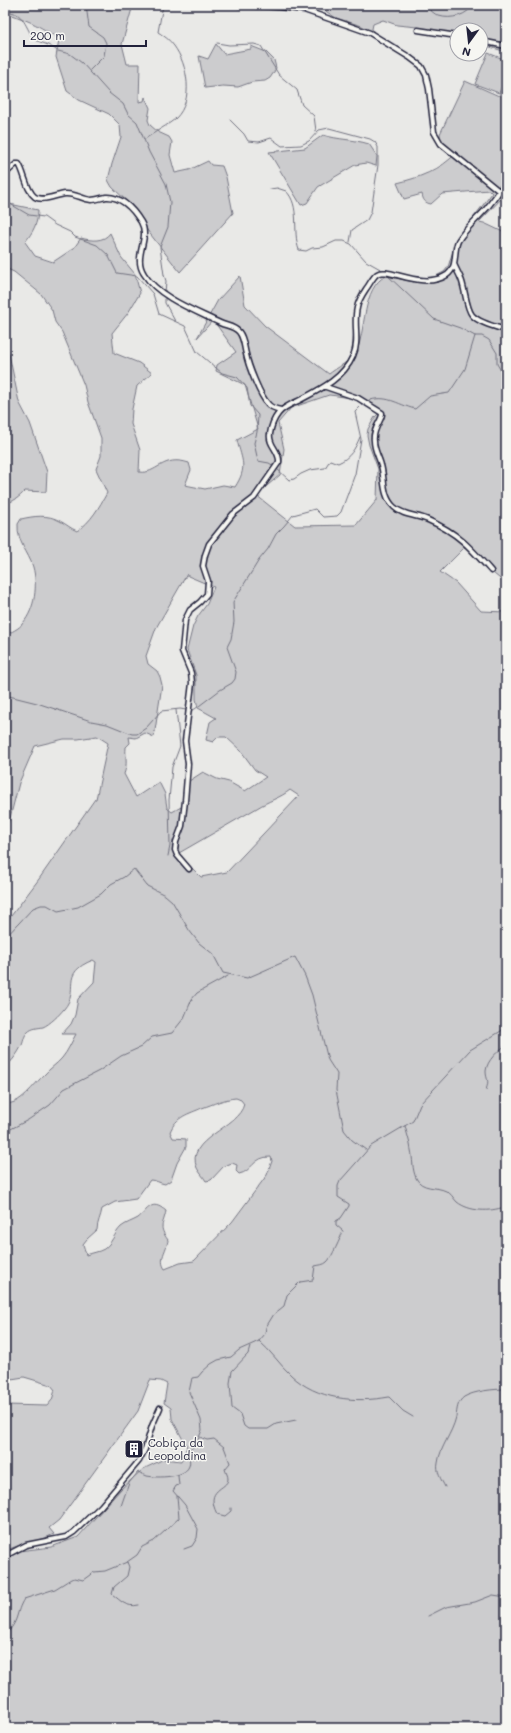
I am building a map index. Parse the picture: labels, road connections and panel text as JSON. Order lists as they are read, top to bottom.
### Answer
{
  "places": {
    "building": ["Cobiça da Leopoldina"]
  },
  "scale_bar": "200 m",
  "north": "bottom"
}
